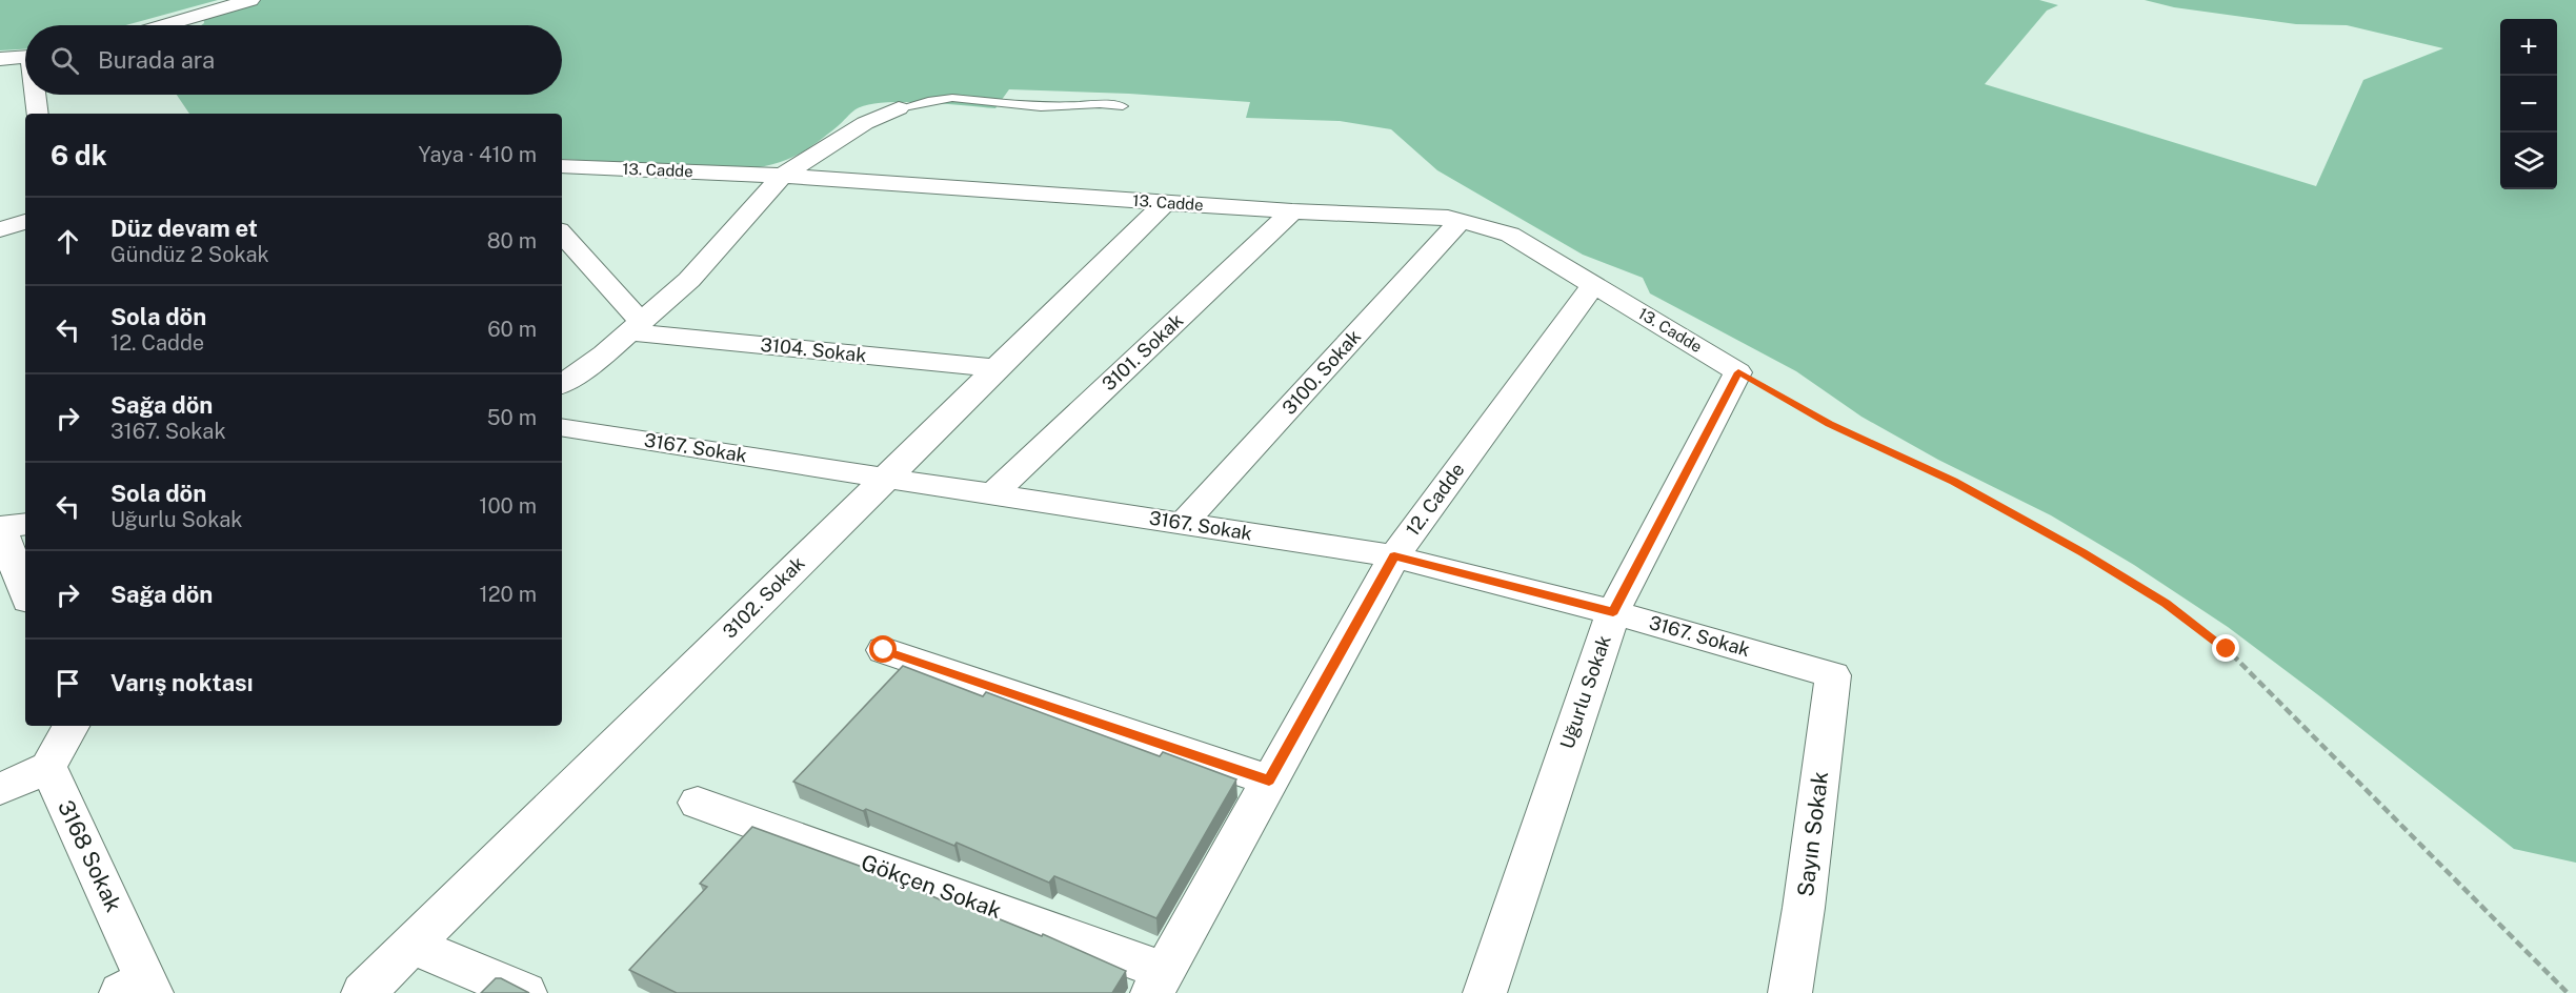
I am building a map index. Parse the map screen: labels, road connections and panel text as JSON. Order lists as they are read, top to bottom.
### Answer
{
  "streets": {
    "street": [
      "13. Cadde",
      "3104. Sokak",
      "3101. Sokak",
      "3100. Sokak",
      "3167. Sokak",
      "12. Cadde",
      "3102. Sokak",
      "Uğurlu Sokak",
      "Sayın Sokak",
      "3168 Sokak",
      "Gökçen Sokak"
    ]
  },
  "crossings": [
    ["13. Cadde", "3101. Sokak"],
    ["13. Cadde", "3100. Sokak"],
    ["13. Cadde", "12. Cadde"],
    ["13. Cadde", "3102. Sokak"],
    ["13. Cadde", "Uğurlu Sokak"],
    ["3104. Sokak", "3102. Sokak"],
    ["3101. Sokak", "3167. Sokak"],
    ["3100. Sokak", "3167. Sokak"],
    ["3167. Sokak", "12. Cadde"],
    ["3167. Sokak", "3102. Sokak"],
    ["3167. Sokak", "Uğurlu Sokak"],
    ["3167. Sokak", "Sayın Sokak"],
    ["12. Cadde", "Gökçen Sokak"]
  ],
  "page": {
    "map_buttons": ["+", "−"],
    "search": "Burada ara",
    "heading": ["6 dk", "Yaya · 410 m"],
    "list": [
      ["Düz devam et", "Gündüz 2 Sokak", "80 m"],
      ["Sola dön", "12. Cadde", "60 m"],
      ["Sağa dön", "3167. Sokak", "50 m"],
      ["Sola dön", "Uğurlu Sokak", "100 m"],
      ["Sağa dön", "120 m"],
      "Varış noktası"
    ]
  }
}
